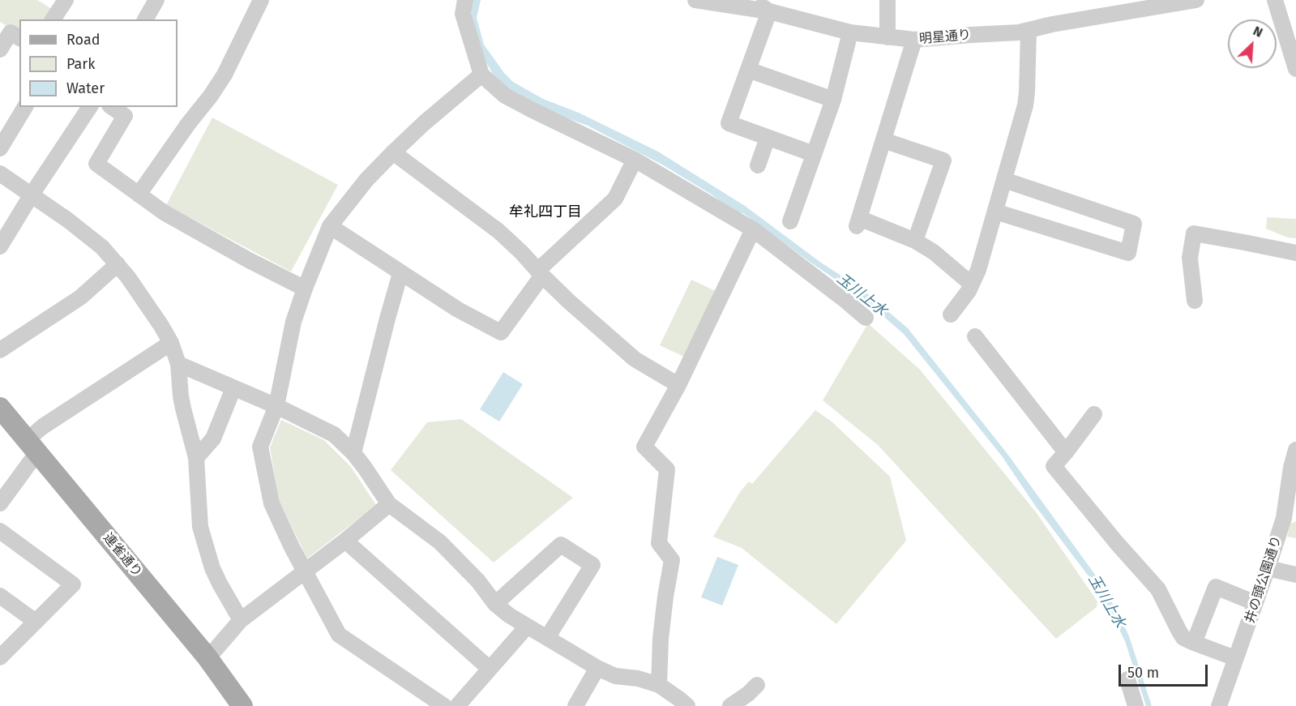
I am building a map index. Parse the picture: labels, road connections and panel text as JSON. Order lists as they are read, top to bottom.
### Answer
{
  "streets": {
    "main road": ["連雀通り"],
    "street": ["明星通り", "井の頭公園通り"]
  },
  "districts": ["牟礼四丁目"],
  "water": ["玉川上水"],
  "legend": ["Road", "Park", "Water"],
  "scale_bar": "50 m",
  "north": "top right"
}
